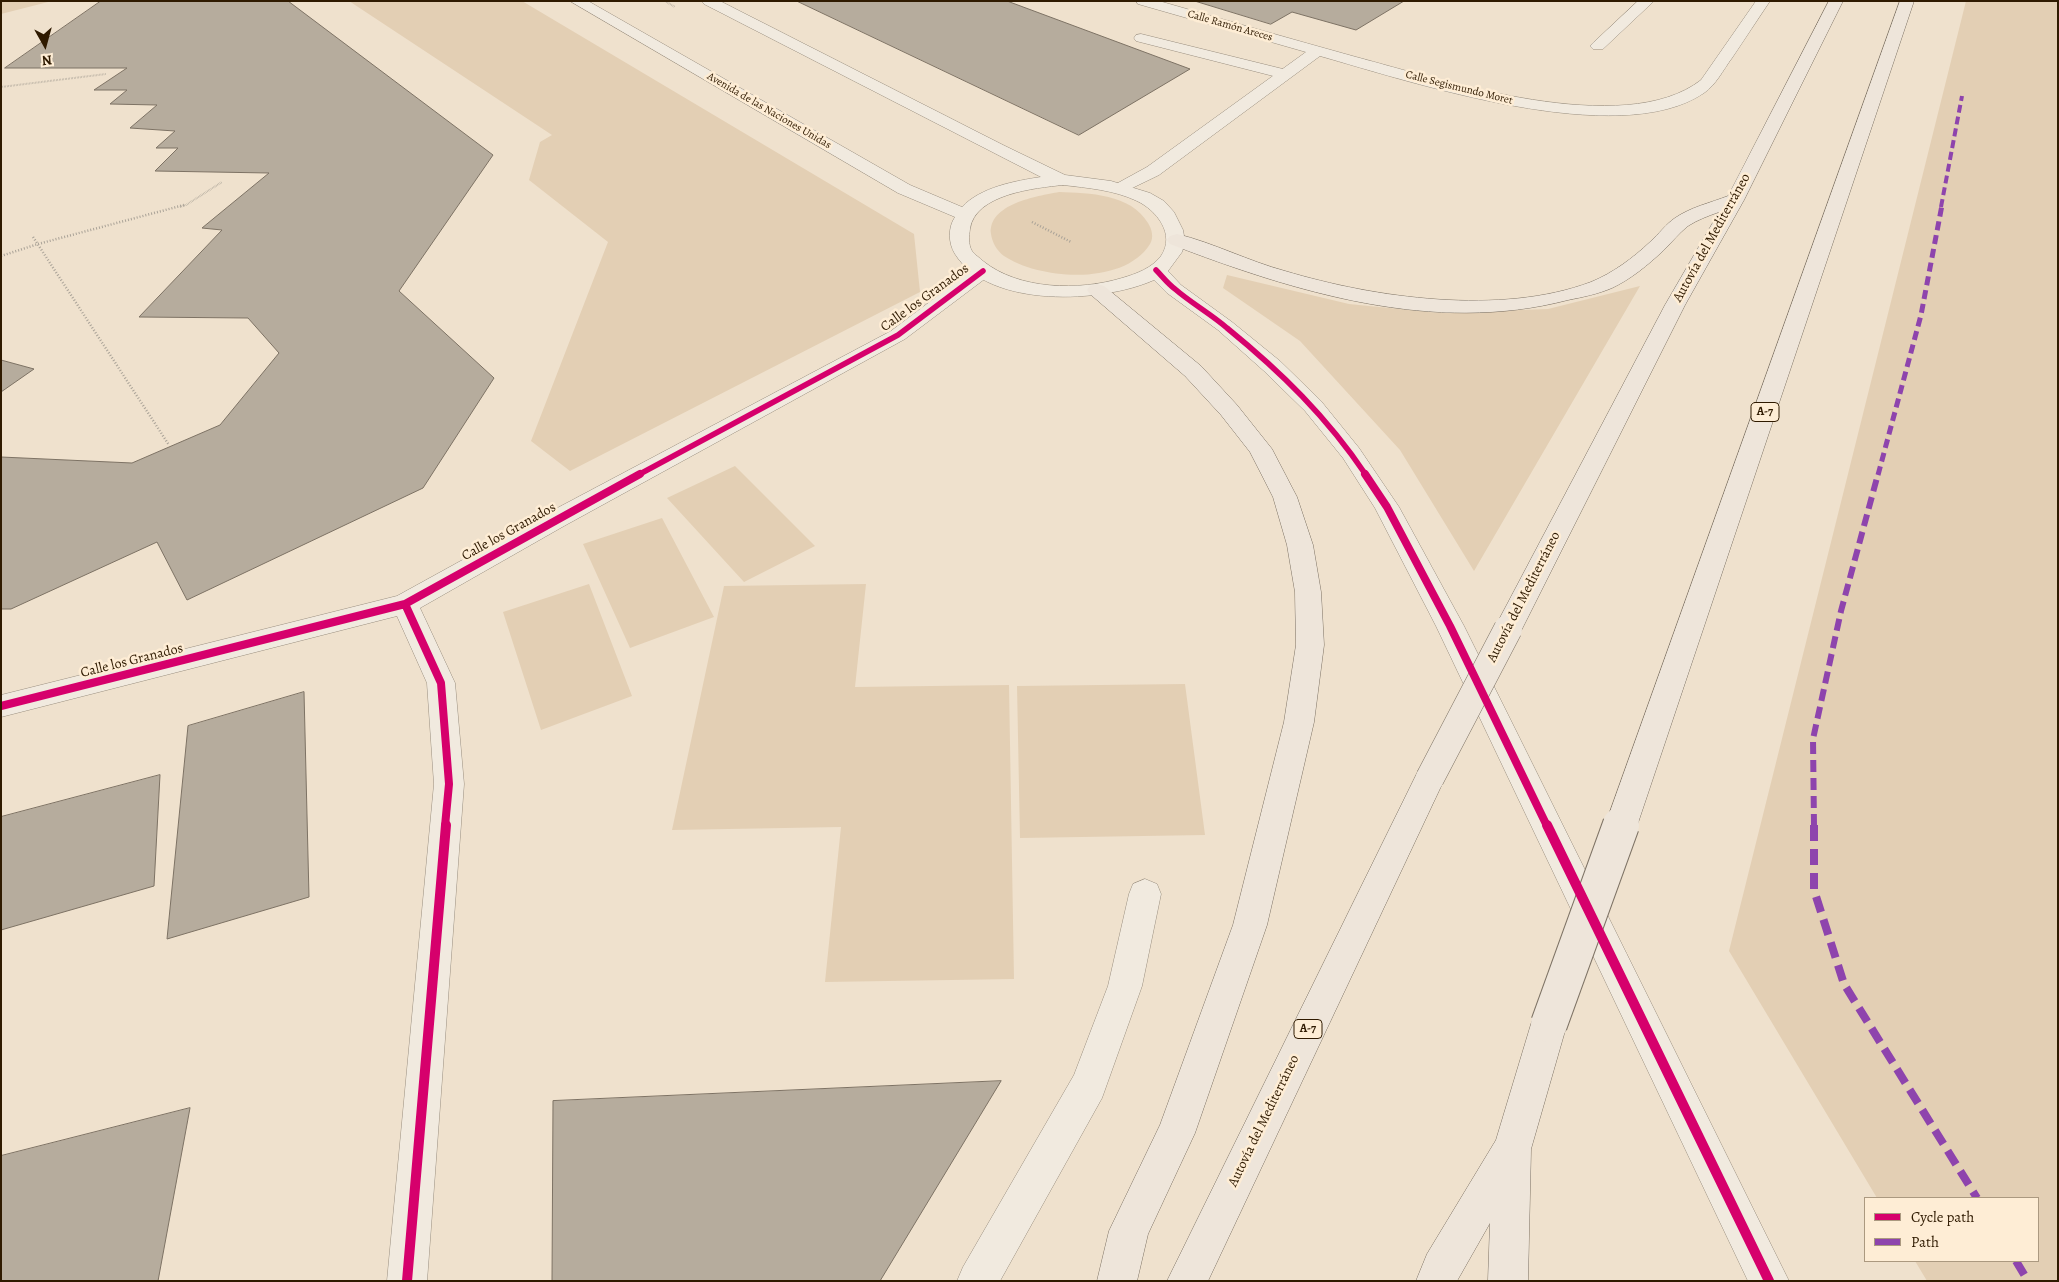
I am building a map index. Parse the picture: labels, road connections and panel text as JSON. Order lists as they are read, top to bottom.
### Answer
{
  "streets": {
    "highway": ["Autovía del Mediterráneo", "A-7"],
    "street": [
      "Calle Ramón Areces",
      "Calle Segismundo Moret",
      "Avenida de las Naciones Unidas",
      "Calle los Granados"
    ]
  },
  "crossings": [
    ["Calle Ramón Areces", "Calle Segismundo Moret"]
  ],
  "legend": ["Cycle path", "Path"],
  "north": "bottom"
}
